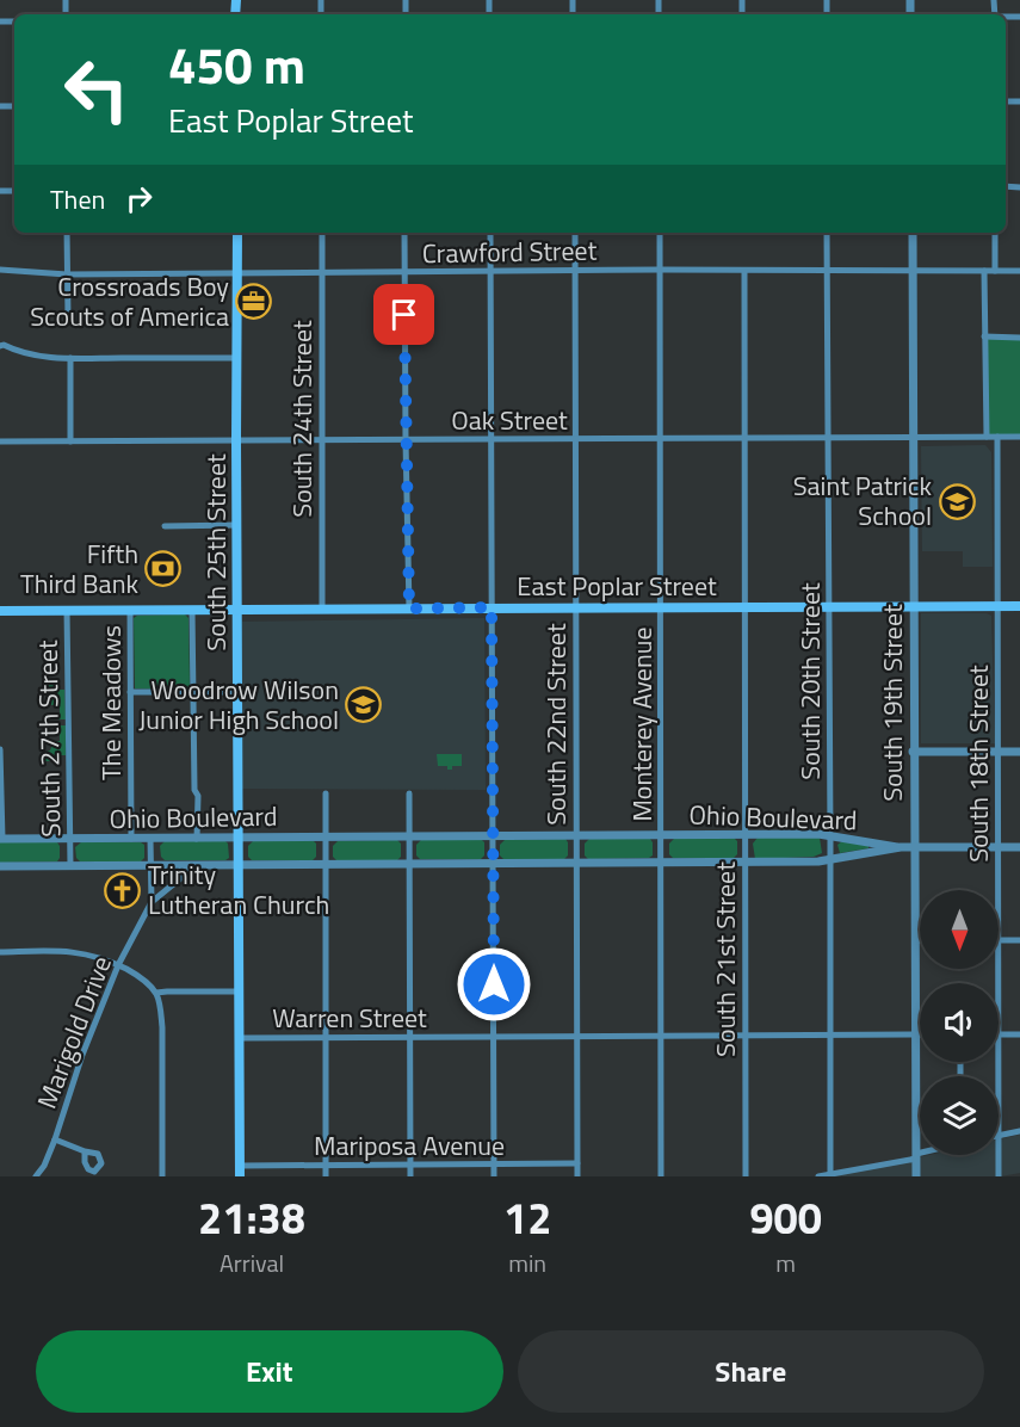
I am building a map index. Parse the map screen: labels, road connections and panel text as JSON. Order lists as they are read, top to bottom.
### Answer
{
  "streets": {
    "main road": ["South 25th Street", "East Poplar Street"],
    "street": [
      "Crawford Street",
      "South 24th Street",
      "Oak Street",
      "South 20th Street",
      "The Meadows",
      "South 19th Street",
      "South 22nd Street",
      "Monterey Avenue",
      "South 27th Street",
      "South 18th Street",
      "Ohio Boulevard",
      "South 21st Street",
      "Warren Street",
      "Marigold Drive",
      "Mariposa Avenue"
    ]
  },
  "crossings": [
    ["Crawford Street", "South 24th Street"],
    ["Crawford Street", "South 25th Street"],
    ["Crawford Street", "South 20th Street"],
    ["Crawford Street", "South 19th Street"],
    ["Crawford Street", "South 22nd Street"],
    ["Crawford Street", "Monterey Avenue"],
    ["Crawford Street", "South 21st Street"],
    ["South 24th Street", "Oak Street"],
    ["South 24th Street", "East Poplar Street"],
    ["Oak Street", "South 25th Street"],
    ["Oak Street", "South 20th Street"],
    ["Oak Street", "South 19th Street"],
    ["Oak Street", "South 22nd Street"],
    ["Oak Street", "Monterey Avenue"],
    ["Oak Street", "South 18th Street"],
    ["Oak Street", "South 21st Street"],
    ["South 25th Street", "East Poplar Street"],
    ["South 25th Street", "Ohio Boulevard"],
    ["South 25th Street", "Warren Street"],
    ["South 25th Street", "Mariposa Avenue"],
    ["East Poplar Street", "South 20th Street"],
    ["East Poplar Street", "The Meadows"],
    ["East Poplar Street", "South 19th Street"],
    ["East Poplar Street", "South 22nd Street"],
    ["East Poplar Street", "Monterey Avenue"],
    ["East Poplar Street", "South 27th Street"],
    ["East Poplar Street", "South 18th Street"],
    ["East Poplar Street", "South 21st Street"],
    ["South 20th Street", "Ohio Boulevard"],
    ["South 20th Street", "Warren Street"],
    ["The Meadows", "Ohio Boulevard"],
    ["South 19th Street", "Warren Street"],
    ["South 22nd Street", "Ohio Boulevard"],
    ["South 22nd Street", "Warren Street"],
    ["South 22nd Street", "Mariposa Avenue"],
    ["Monterey Avenue", "Ohio Boulevard"],
    ["Monterey Avenue", "Warren Street"],
    ["South 27th Street", "Ohio Boulevard"],
    ["Ohio Boulevard", "South 21st Street"],
    ["Ohio Boulevard", "Marigold Drive"],
    ["South 21st Street", "Warren Street"]
  ],
  "places": {
    "office": ["Crossroads Boy Scouts of America"],
    "school or university": ["Saint Patrick School", "Woodrow Wilson Junior High School"],
    "bank": ["Fifth Third Bank"],
    "church": ["Trinity Lutheran Church"]
  },
  "north": "bottom",
  "page": {
    "turn": ["450 m", "East Poplar Street"],
    "then": "Then",
    "eta": [
      "21:38",
      "Arrival",
      "12",
      "min",
      "900",
      "m"
    ],
    "buttons": ["Exit", "Share"]
  }
}
